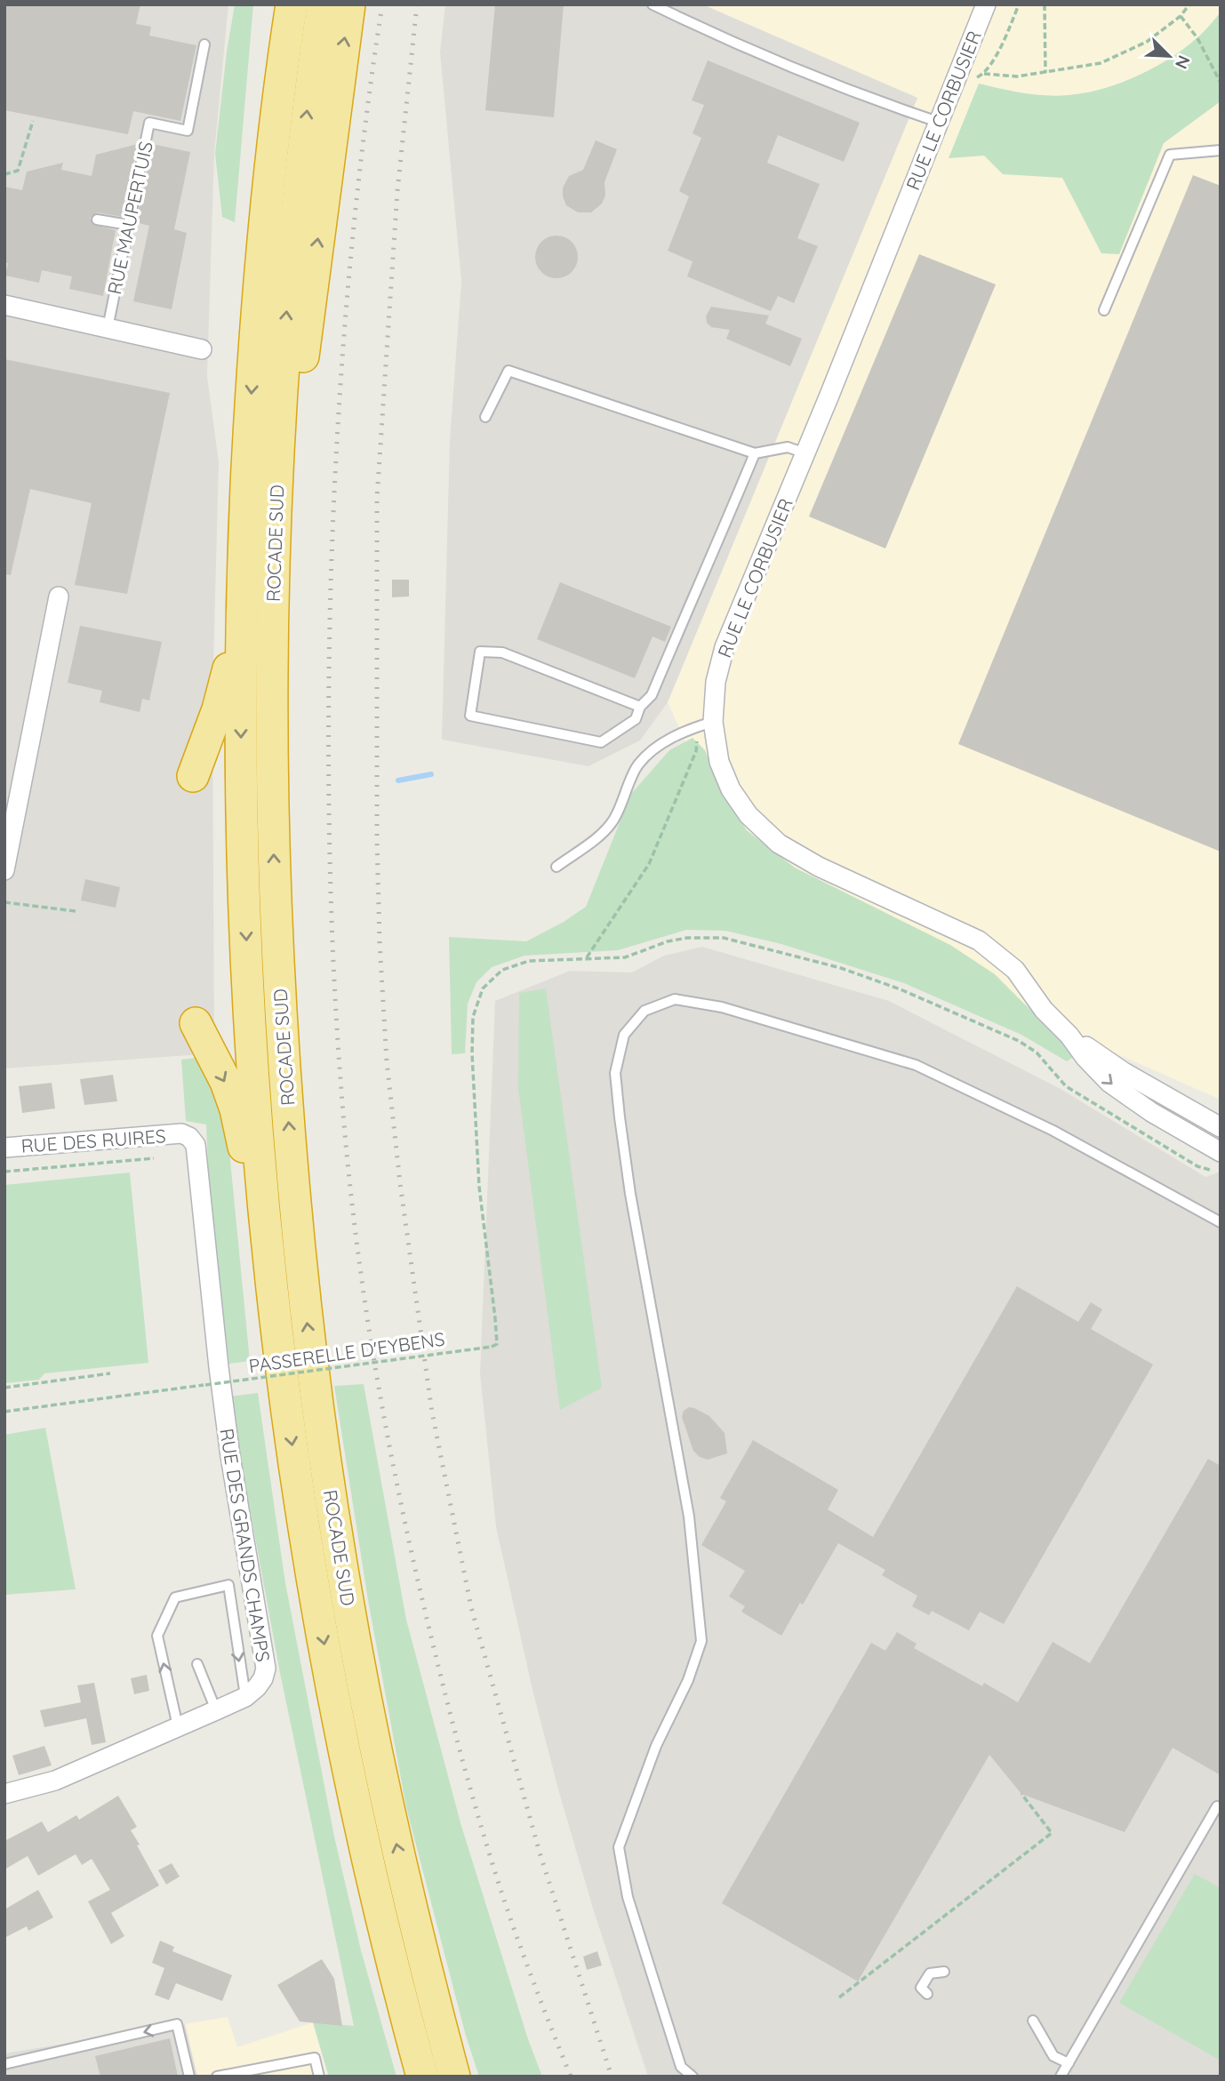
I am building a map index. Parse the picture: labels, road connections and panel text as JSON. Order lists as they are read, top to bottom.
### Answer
{
  "streets": {
    "highway": ["ROCADE SUD"],
    "street": ["RUE LE CORBUSIER", "RUE DES RUIRES", "RUE DES GRANDS CHAMPS"],
    "lane": ["RUE MAUPERTUIS"],
    "path": ["PASSERELLE D'EYBENS"]
  },
  "crossings": [
    ["RUE DES RUIRES", "RUE DES GRANDS CHAMPS"]
  ],
  "north": "bottom right"
}
